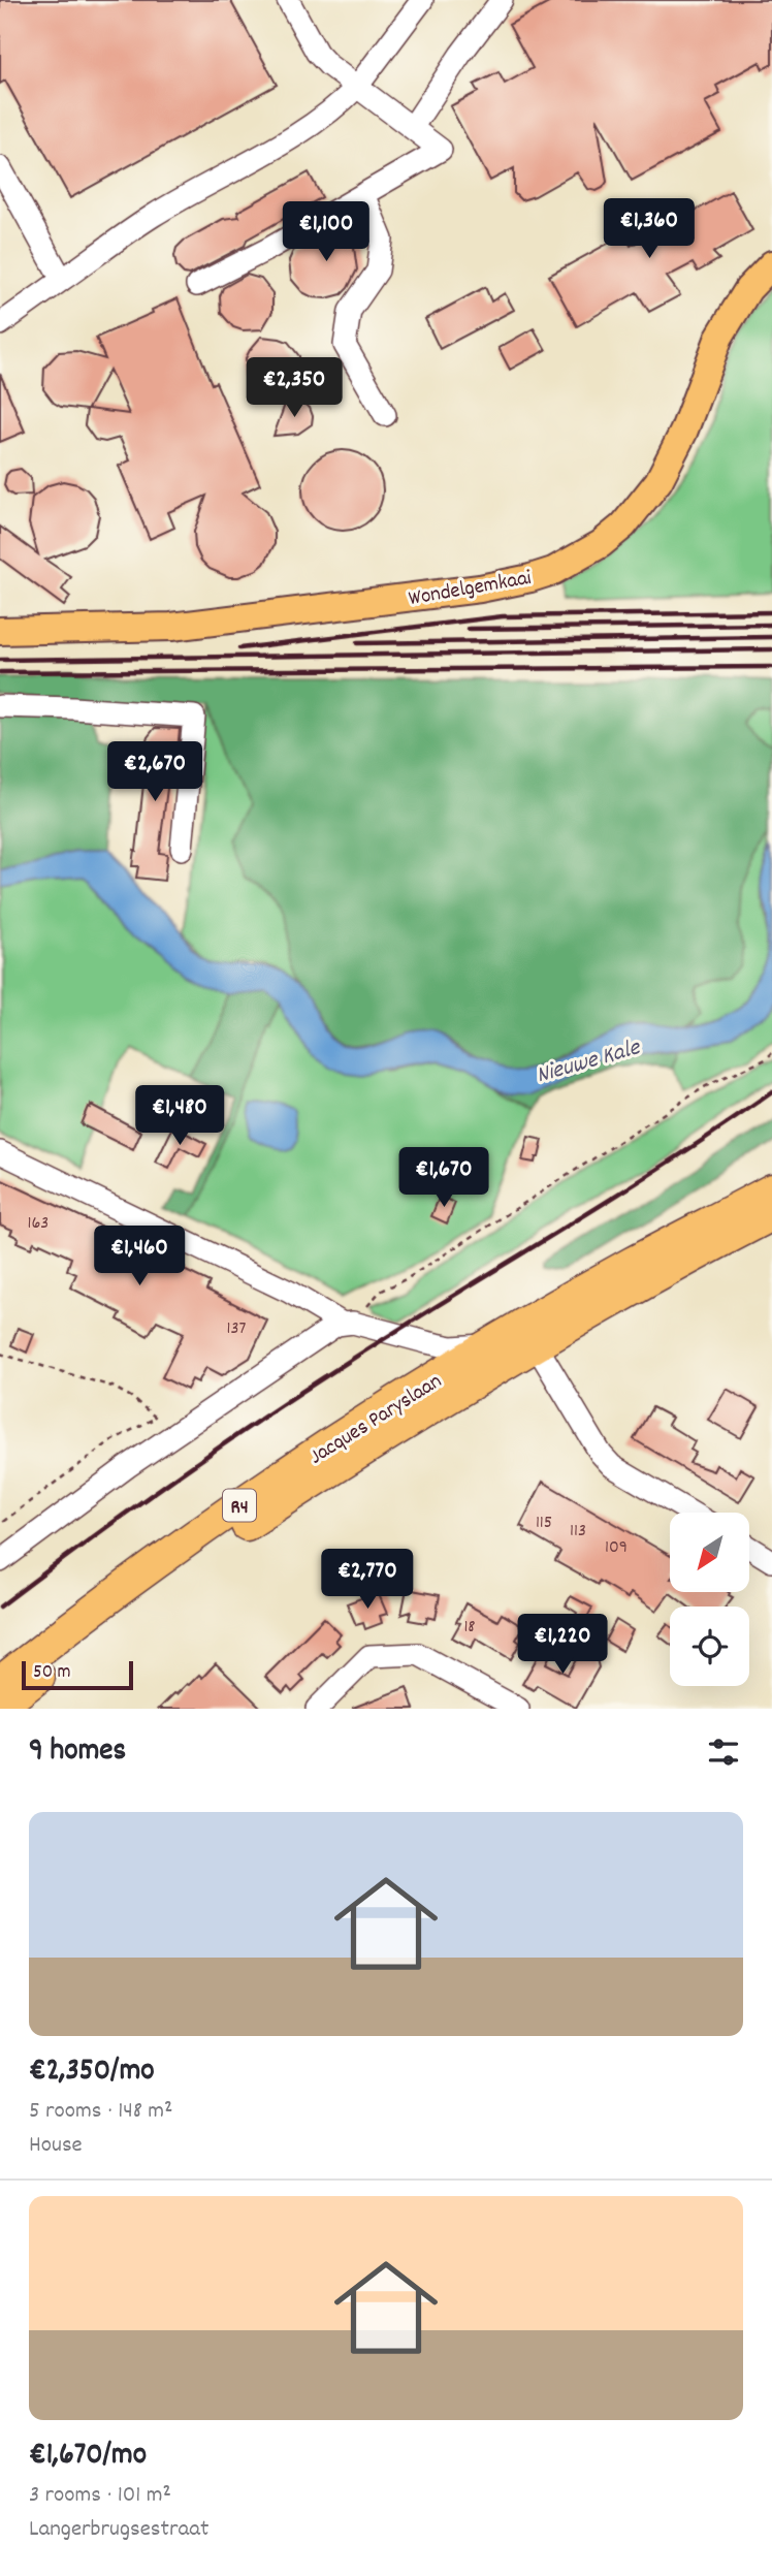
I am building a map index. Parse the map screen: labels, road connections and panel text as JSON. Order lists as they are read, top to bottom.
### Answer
{
  "streets": {
    "highway": ["Jacques Paryslaan", "R4"],
    "main road": ["Wondelgemkaai"]
  },
  "water": ["Nieuwe Kale"],
  "house_numbers": [
    "163",
    "137",
    "115",
    "113",
    "109",
    "18"
  ],
  "scale_bar": "50 m",
  "north": "bottom left",
  "page": {
    "price": [
      "€1,360",
      "€1,100",
      "€2,350",
      "€2,670",
      "€1,480",
      "€1,670",
      "€1,460",
      "€2,770",
      "€1,220"
    ],
    "scale": "50 m",
    "heading": "9 homes",
    "list": [
      {
        "name": "€2,350/mo",
        "note": "5 rooms · 148 m² · House"
      },
      {
        "name": "€1,670/mo",
        "note": "3 rooms · 101 m² · Langerbrugsestraat"
      }
    ]
  }
}
